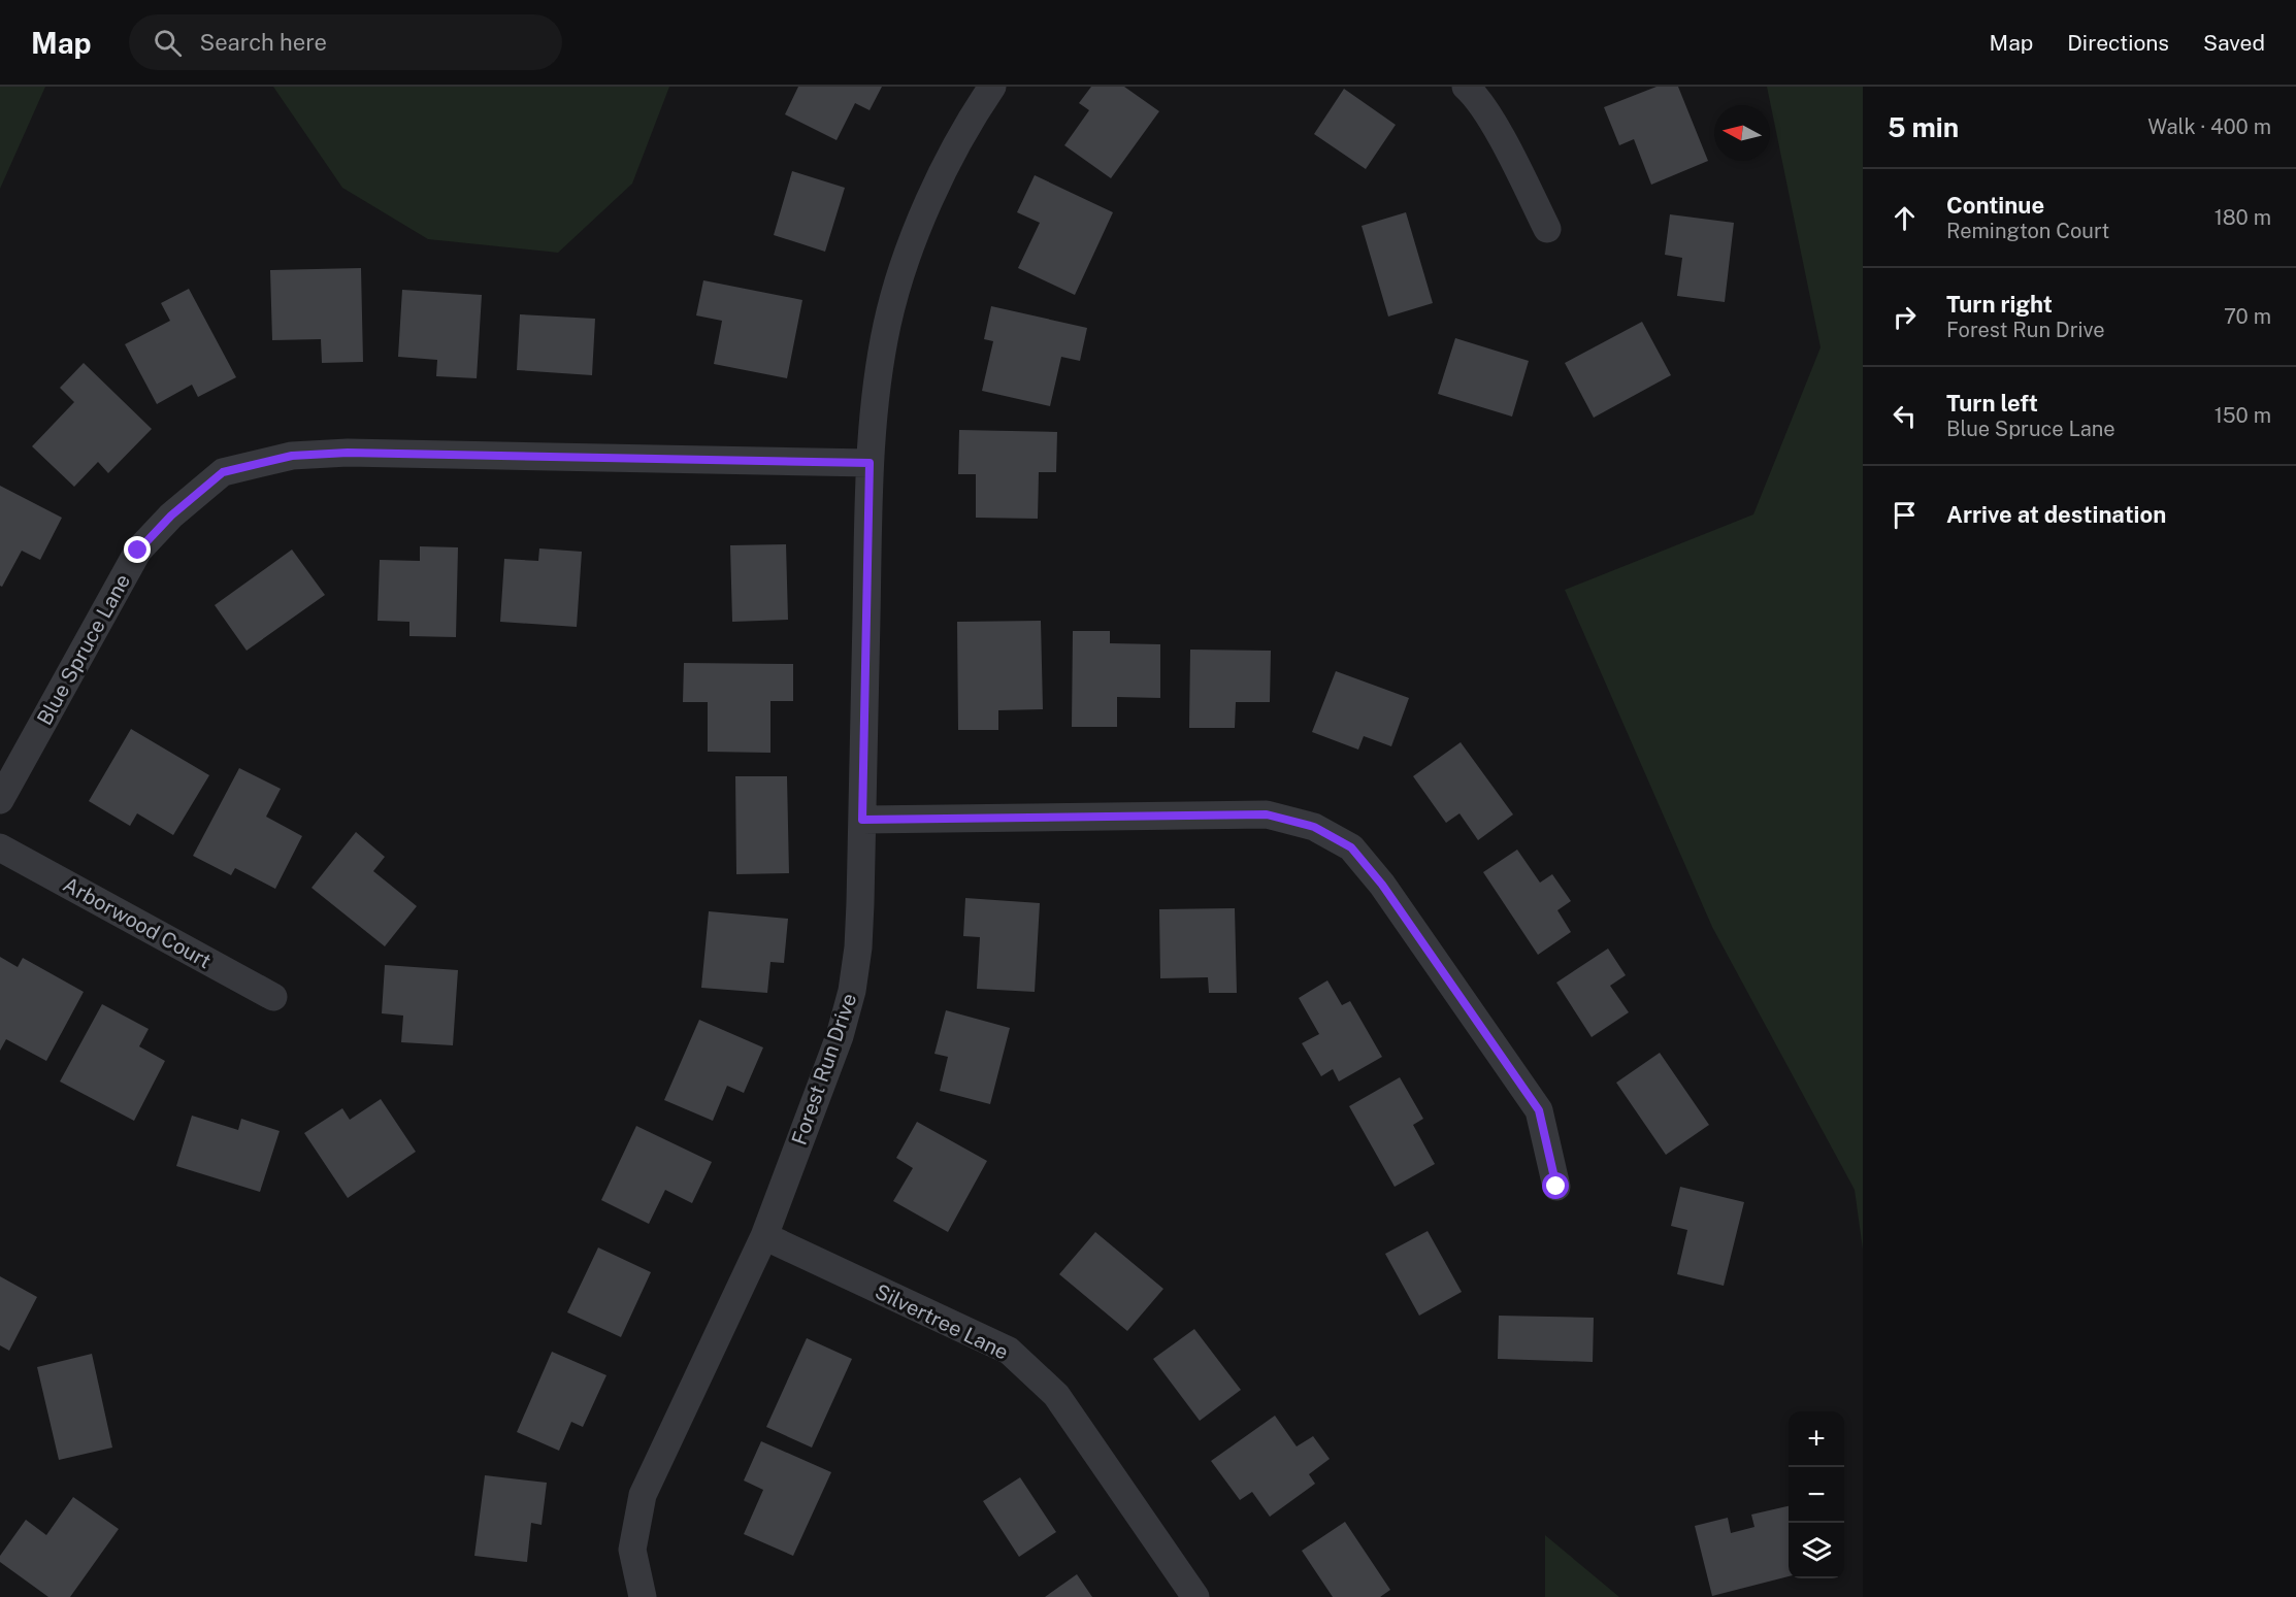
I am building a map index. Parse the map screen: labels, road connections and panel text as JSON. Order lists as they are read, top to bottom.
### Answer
{
  "streets": {
    "street": [
      "Blue Spruce Lane",
      "Arborwood Court",
      "Forest Run Drive",
      "Silvertree Lane"
    ]
  },
  "crossings": [
    ["Blue Spruce Lane", "Forest Run Drive"],
    ["Forest Run Drive", "Silvertree Lane"]
  ],
  "north": "left",
  "page": {
    "header": "Map",
    "search": "Search here",
    "nav": ["Map", "Directions", "Saved"],
    "heading": ["5 min", "Walk · 400 m"],
    "list": [
      ["Continue", "Remington Court", "180 m"],
      ["Turn right", "Forest Run Drive", "70 m"],
      ["Turn left", "Blue Spruce Lane", "150 m"],
      "Arrive at destination"
    ],
    "map_buttons": ["+", "−"]
  }
}
